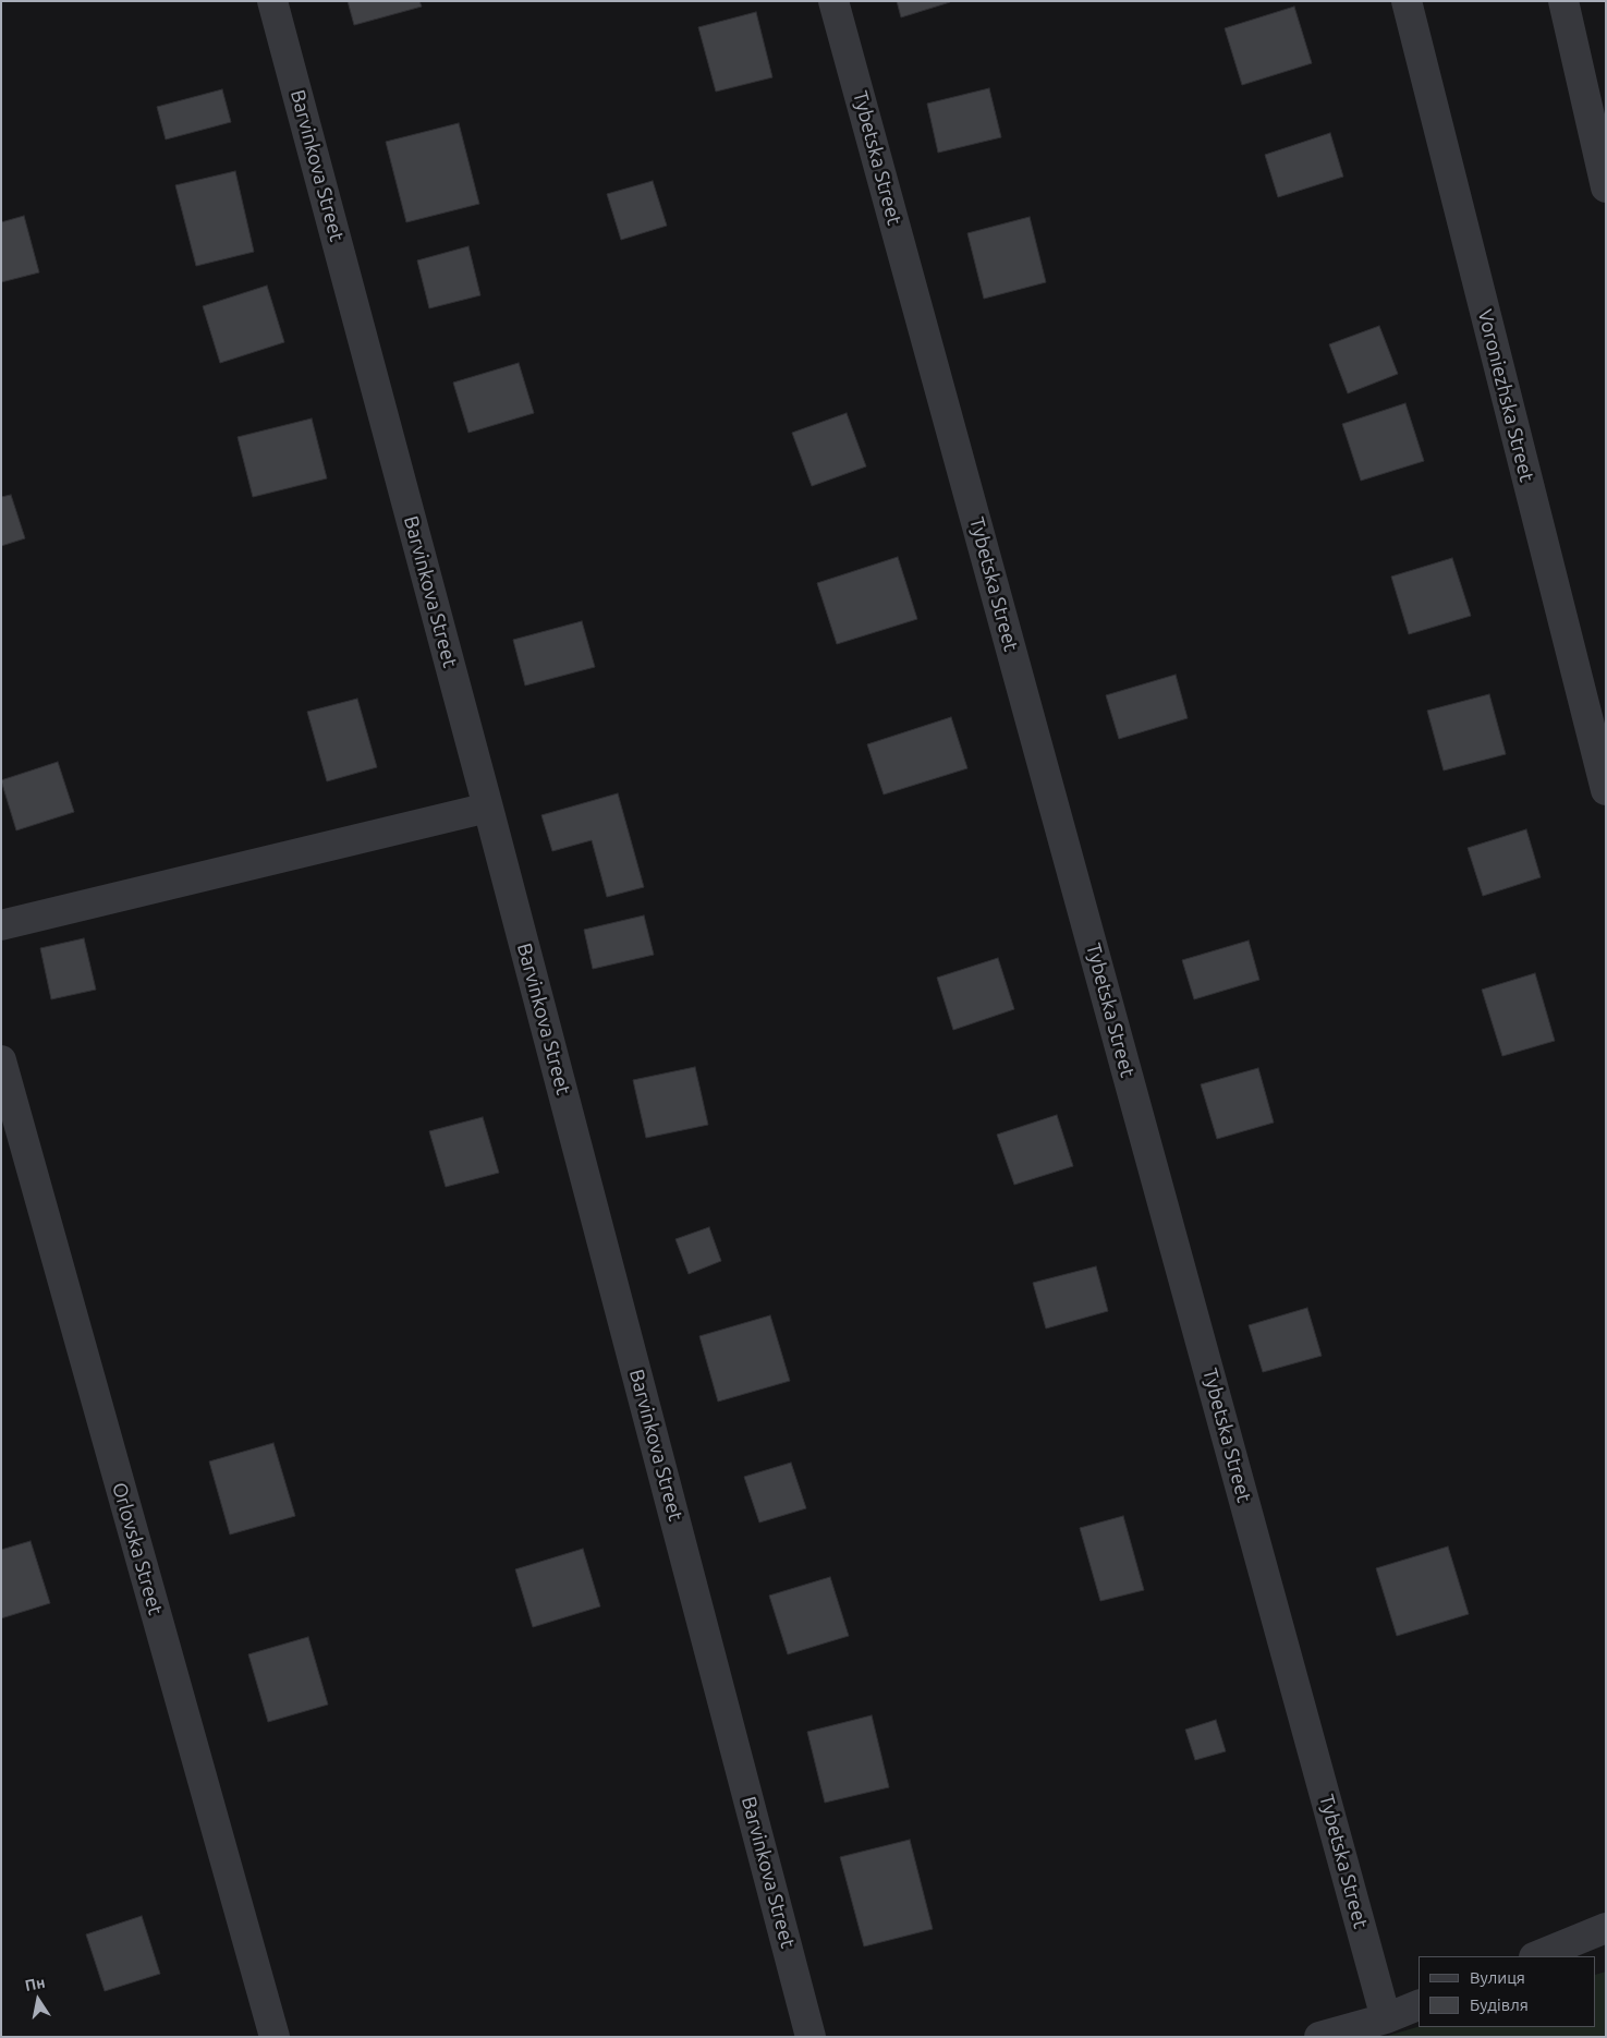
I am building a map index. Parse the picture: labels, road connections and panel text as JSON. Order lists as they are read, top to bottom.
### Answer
{
  "streets": {
    "street": [
      "Tybetska Street",
      "Barvinkova Street",
      "Voroniezhska Street",
      "Orlovska Street"
    ]
  },
  "legend": ["Вулиця", "Будівля"],
  "north": "top"
}
